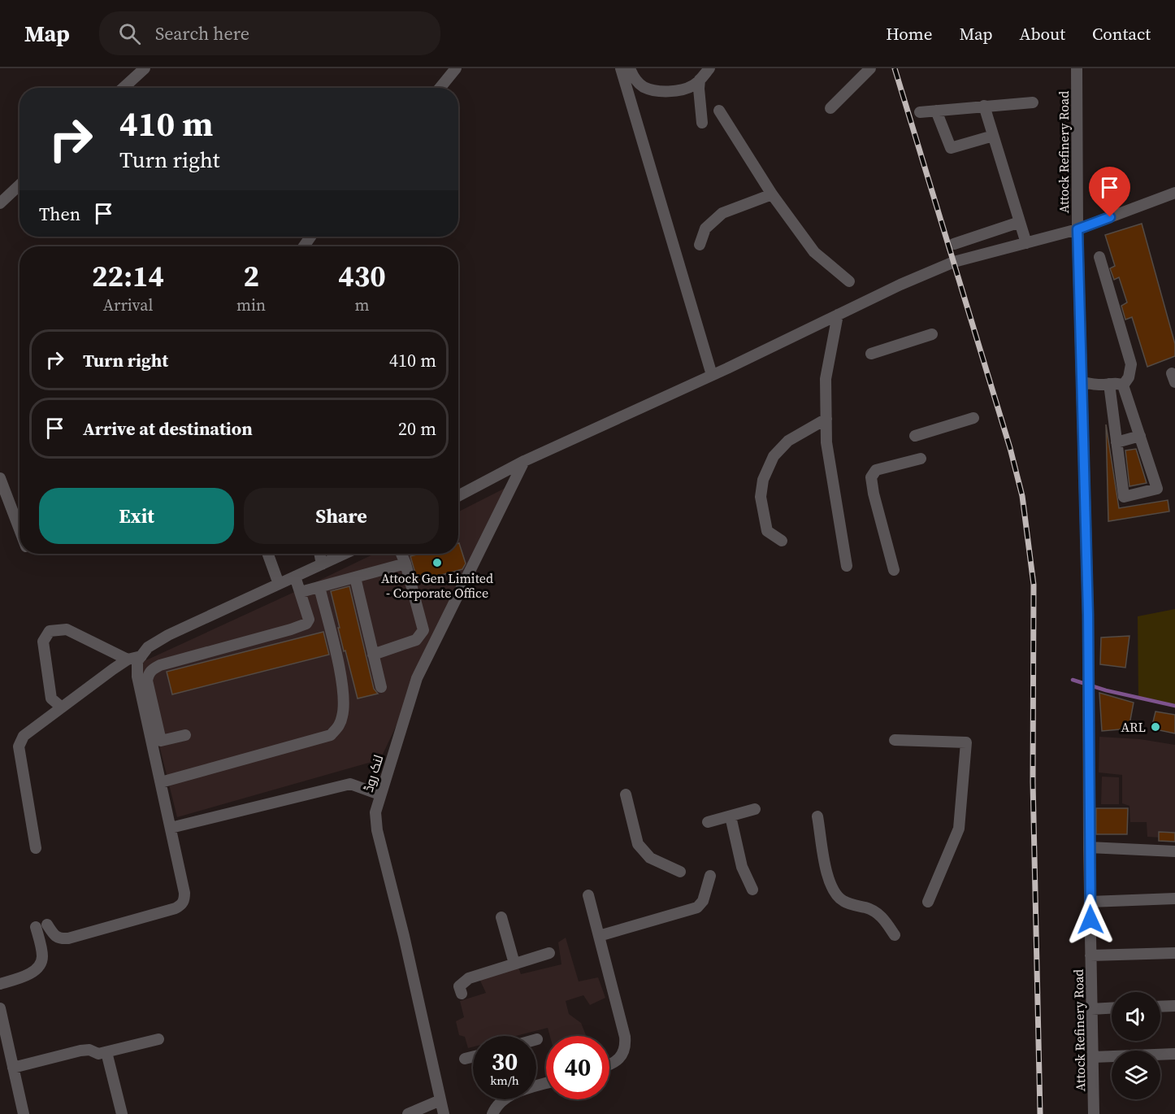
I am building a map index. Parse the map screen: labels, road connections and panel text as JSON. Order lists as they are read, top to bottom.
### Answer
{
  "streets": {
    "street": ["Attock Refinery Road", "لنک روڈ"]
  },
  "places": ["Attock Gen Limited - Corporate Office", "ARL"],
  "page": {
    "header": "Map",
    "search": "Search here",
    "nav": [
      "Home",
      "Map",
      "About",
      "Contact"
    ],
    "turn": ["410 m", "Turn right"],
    "then": "Then",
    "eta": [
      "22:14",
      "Arrival",
      "2",
      "min",
      "430",
      "m"
    ],
    "list": [
      {
        "name": "Turn right",
        "value": "410 m"
      },
      {
        "name": "Arrive at destination",
        "value": "20 m"
      }
    ],
    "buttons": ["Exit", "Share"],
    "speed": "30 km/h",
    "limit": "40"
  }
}
